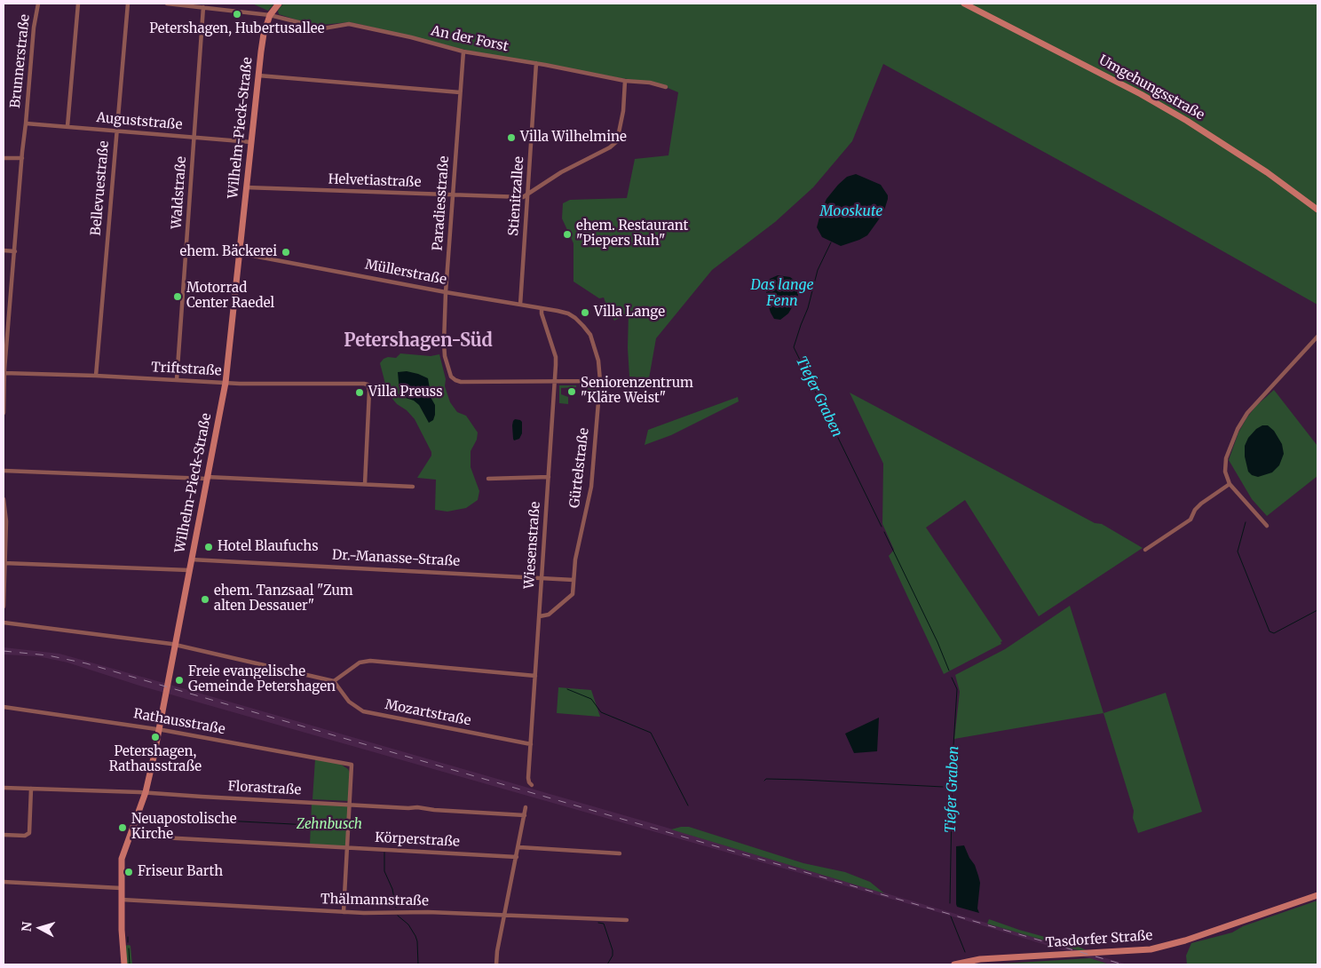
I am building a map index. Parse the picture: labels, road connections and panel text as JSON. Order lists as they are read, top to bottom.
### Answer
{
  "streets": {
    "street": [
      "An der Forst",
      "Brunnerstraße",
      "Umgehungsstraße",
      "Auguststraße",
      "Wilhelm-Pieck-Straße",
      "Helvetiastraße",
      "Bellevuestraße",
      "Waldstraße",
      "Stienitzallee",
      "Paradiesstraße",
      "Müllerstraße",
      "Triftstraße",
      "Gürtelstraße",
      "Wiesenstraße",
      "Dr.-Manasse-Straße",
      "Mozartstraße",
      "Rathausstraße",
      "Florastraße",
      "Körperstraße",
      "Thälmannstraße",
      "Tasdorfer Straße"
    ]
  },
  "crossings": [
    ["An der Forst", "Wilhelm-Pieck-Straße"],
    ["An der Forst", "Waldstraße"],
    ["An der Forst", "Stienitzallee"],
    ["An der Forst", "Paradiesstraße"],
    ["Brunnerstraße", "Auguststraße"],
    ["Brunnerstraße", "Triftstraße"],
    ["Auguststraße", "Wilhelm-Pieck-Straße"],
    ["Auguststraße", "Bellevuestraße"],
    ["Auguststraße", "Waldstraße"],
    ["Wilhelm-Pieck-Straße", "Helvetiastraße"],
    ["Wilhelm-Pieck-Straße", "Müllerstraße"],
    ["Wilhelm-Pieck-Straße", "Triftstraße"],
    ["Wilhelm-Pieck-Straße", "Dr.-Manasse-Straße"],
    ["Wilhelm-Pieck-Straße", "Rathausstraße"],
    ["Wilhelm-Pieck-Straße", "Florastraße"],
    ["Wilhelm-Pieck-Straße", "Körperstraße"],
    ["Wilhelm-Pieck-Straße", "Thälmannstraße"],
    ["Helvetiastraße", "Stienitzallee"],
    ["Helvetiastraße", "Paradiesstraße"],
    ["Bellevuestraße", "Triftstraße"],
    ["Waldstraße", "Triftstraße"],
    ["Stienitzallee", "Müllerstraße"],
    ["Paradiesstraße", "Müllerstraße"],
    ["Paradiesstraße", "Wiesenstraße"],
    ["Müllerstraße", "Gürtelstraße"],
    ["Müllerstraße", "Wiesenstraße"],
    ["Gürtelstraße", "Wiesenstraße"],
    ["Gürtelstraße", "Dr.-Manasse-Straße"],
    ["Wiesenstraße", "Dr.-Manasse-Straße"],
    ["Wiesenstraße", "Mozartstraße"],
    ["Rathausstraße", "Florastraße"]
  ],
  "districts": ["Petershagen-Süd"],
  "water": ["Mooskute", "Das lange Fenn", "Tiefer Graben"],
  "parks": ["Zehnbusch"],
  "places": [
    "Petershagen, Hubertusallee",
    "Villa Wilhelmine",
    "ehem. Restaurant \"Piepers Ruh\"",
    "ehem. Bäckerei",
    "Motorrad Center Raedel",
    "Villa Lange",
    "Seniorenzentrum \"Kläre Weist\"",
    "Villa Preuss",
    "Hotel Blaufuchs",
    "ehem. Tanzsaal \"Zum alten Dessauer\"",
    "Freie evangelische Gemeinde Petershagen",
    "Petershagen, Rathausstraße",
    "Neuapostolische Kirche",
    "Friseur Barth"
  ],
  "north": "left"
}
